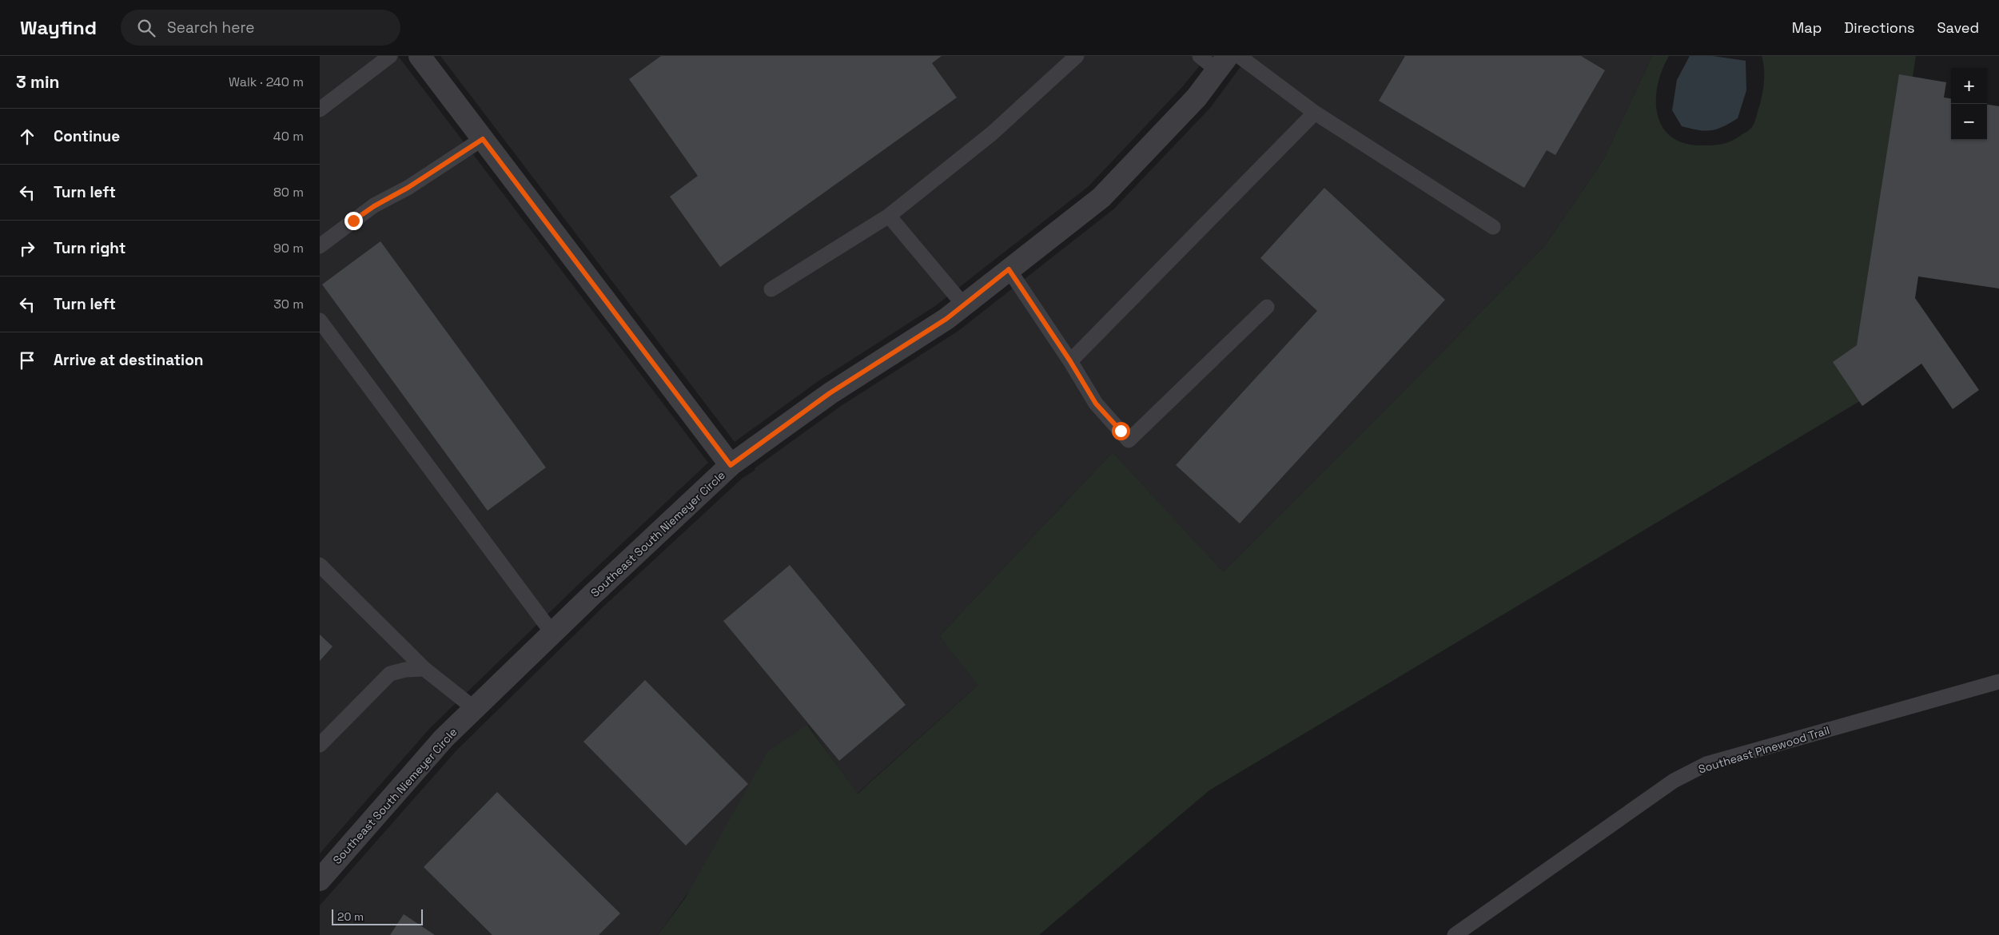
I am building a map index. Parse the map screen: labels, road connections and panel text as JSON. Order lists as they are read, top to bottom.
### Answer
{
  "streets": {
    "street": ["Southeast South Niemeyer Circle"],
    "lane": ["Southeast Pinewood Trail"]
  },
  "scale_bar": "20 m",
  "page": {
    "header": "Wayfind",
    "search": "Search here",
    "nav": ["Map", "Directions", "Saved"],
    "heading": ["3 min", "Walk · 240 m"],
    "map_buttons": ["+", "−"],
    "list": [
      ["Continue", "40 m"],
      ["Turn left", "80 m"],
      ["Turn right", "90 m"],
      ["Turn left", "30 m"],
      "Arrive at destination"
    ],
    "scale": "20 m"
  }
}
